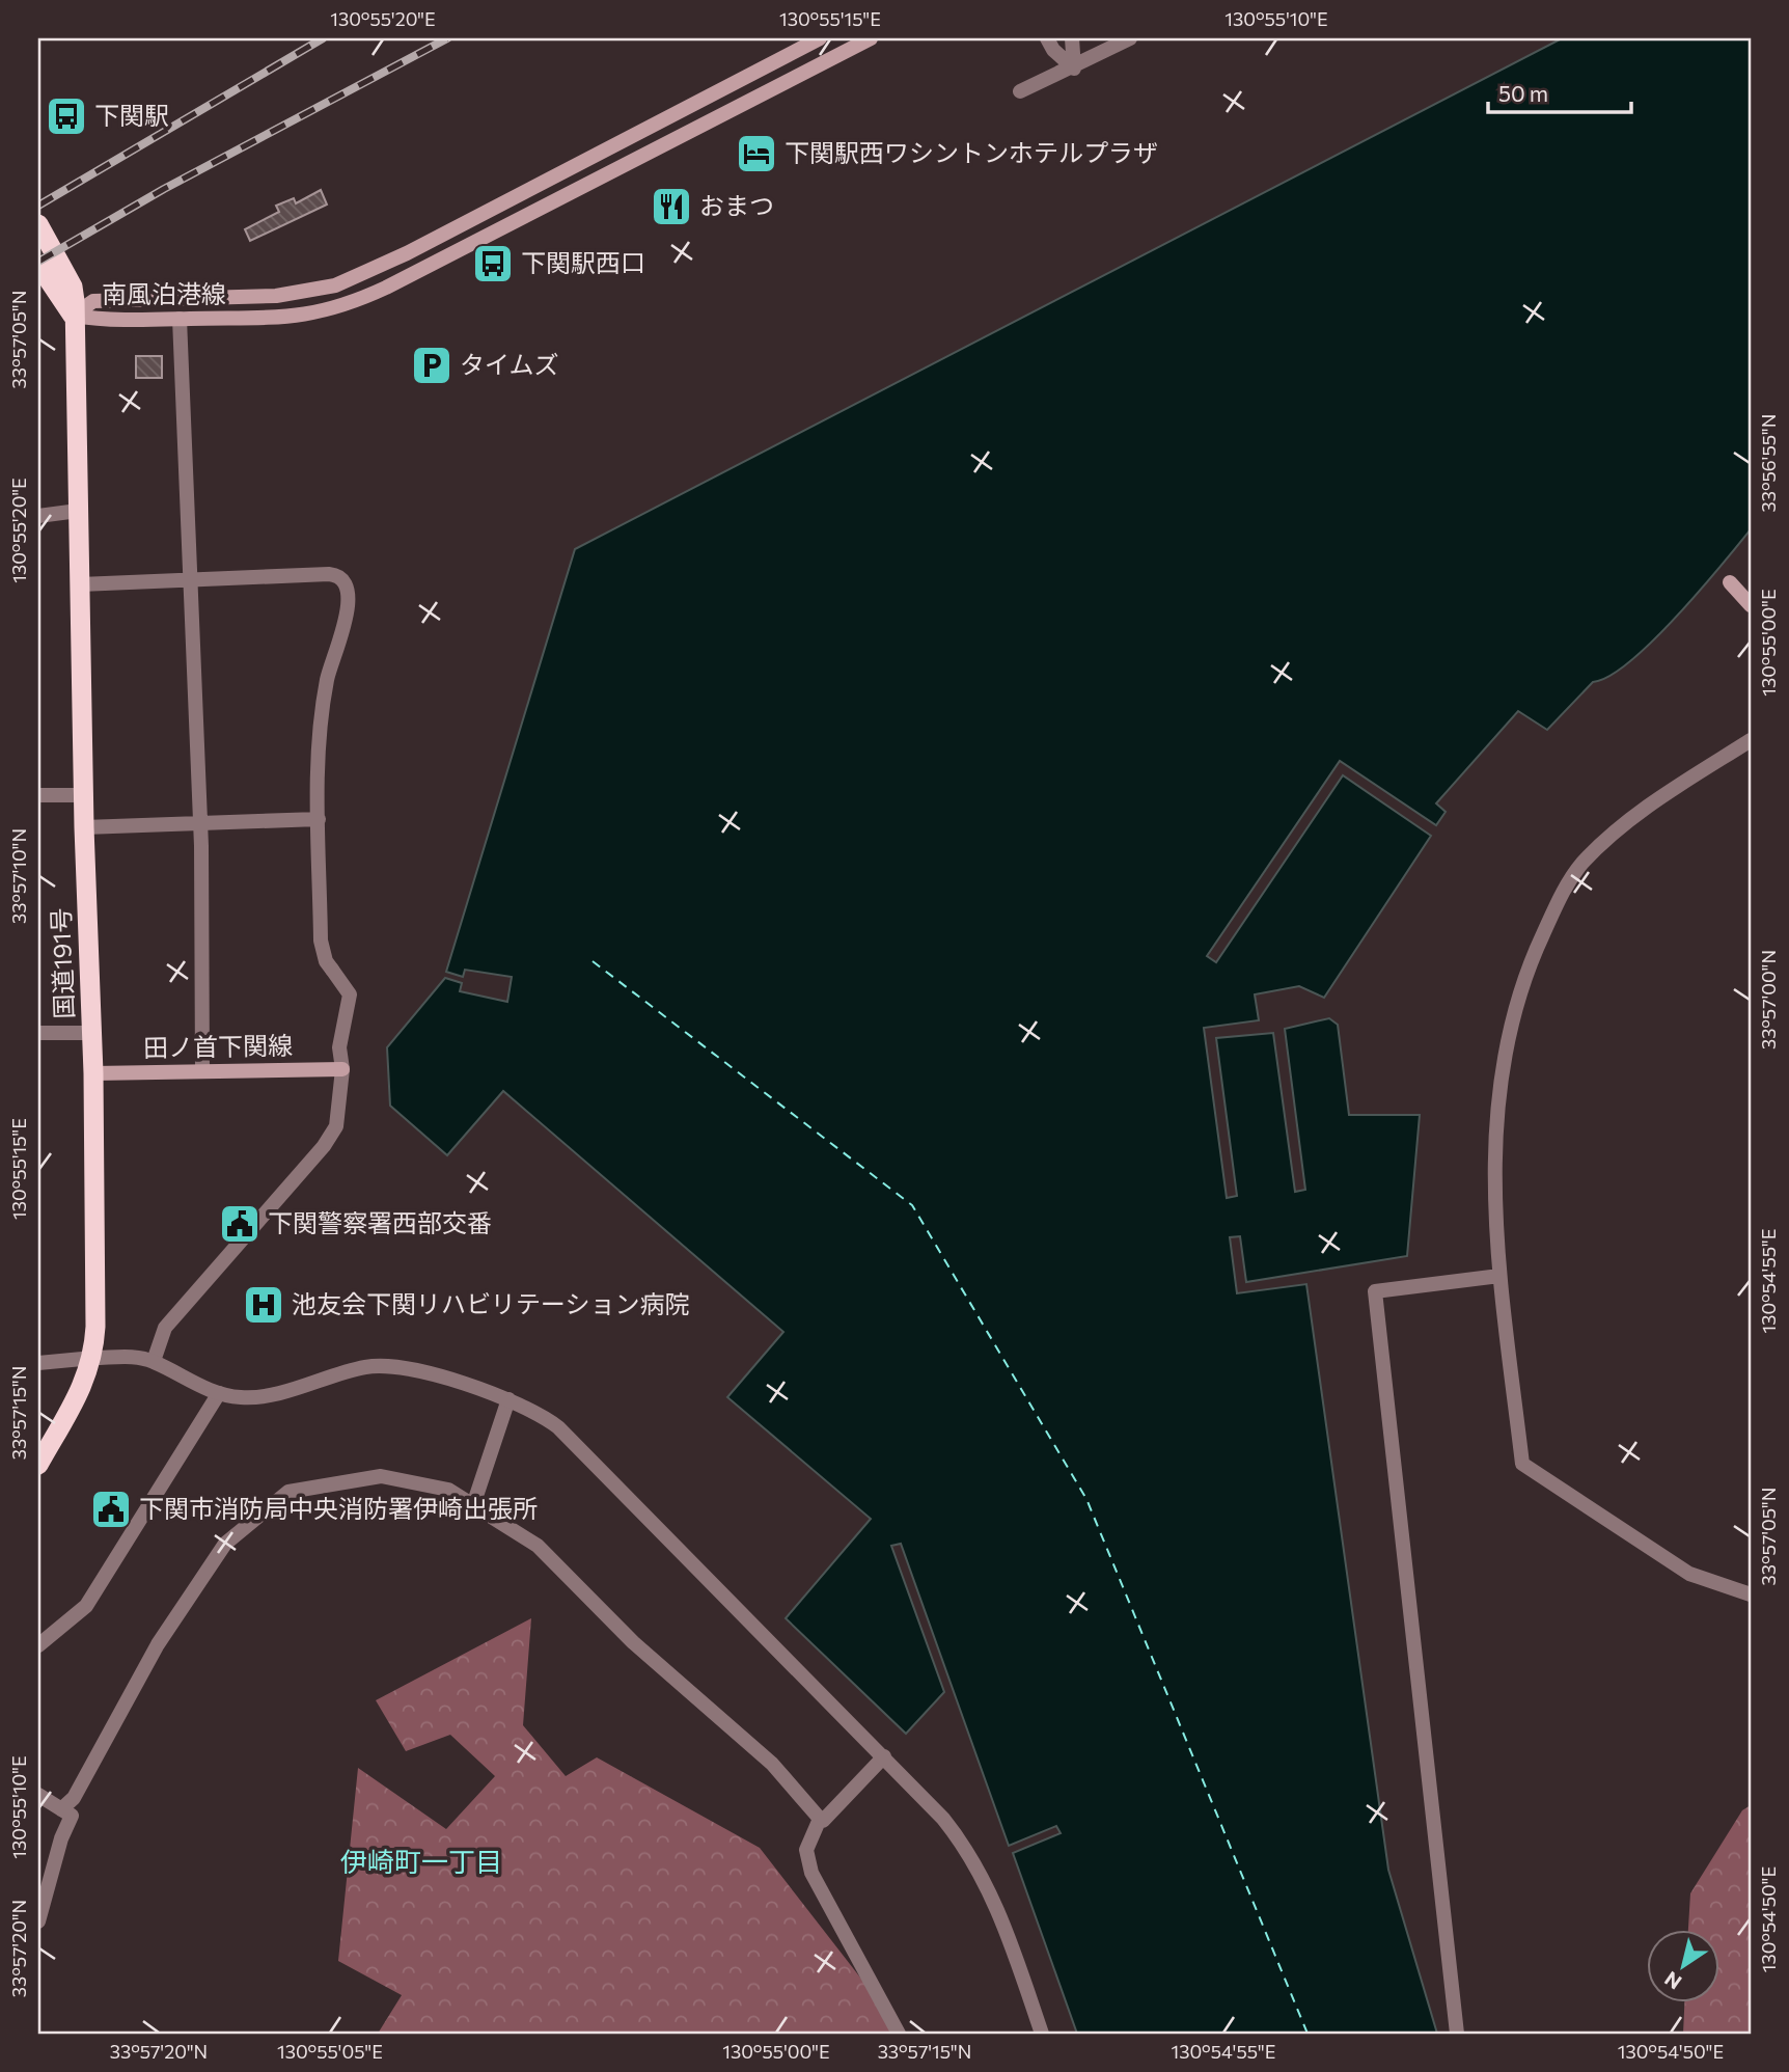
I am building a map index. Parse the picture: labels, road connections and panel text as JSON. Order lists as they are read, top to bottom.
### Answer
{
  "streets": {
    "highway": ["国道191号"],
    "main road": ["南風泊港線", "田ノ首下関線"]
  },
  "crossings": [
    ["南風泊港線", "国道191号"],
    ["国道191号", "田ノ首下関線"]
  ],
  "districts": ["伊崎町一丁目"],
  "places": {
    "bus stop": ["下関駅", "下関駅西口"],
    "hotel": ["下関駅西ワシントンホテルプラザ"],
    "restaurant": ["おまつ"],
    "parking": ["タイムズ"],
    "public building": ["下関警察署西部交番", "下関市消防局中央消防署伊崎出張所"],
    "hospital": ["池友会下関リハビリテーション病院"]
  },
  "scale_bar": "50 m",
  "north": "bottom left",
  "coordinates": [
    "130°55'20\"E",
    "130°55'15\"E",
    "130°55'10\"E",
    "33°57'05\"N",
    "33°56'55\"N",
    "130°55'00\"E",
    "33°57'10\"N",
    "33°57'00\"N",
    "130°54'55\"E",
    "33°57'15\"N",
    "130°54'50\"E",
    "33°57'20\"N",
    "130°55'05\"E"
  ]
}
